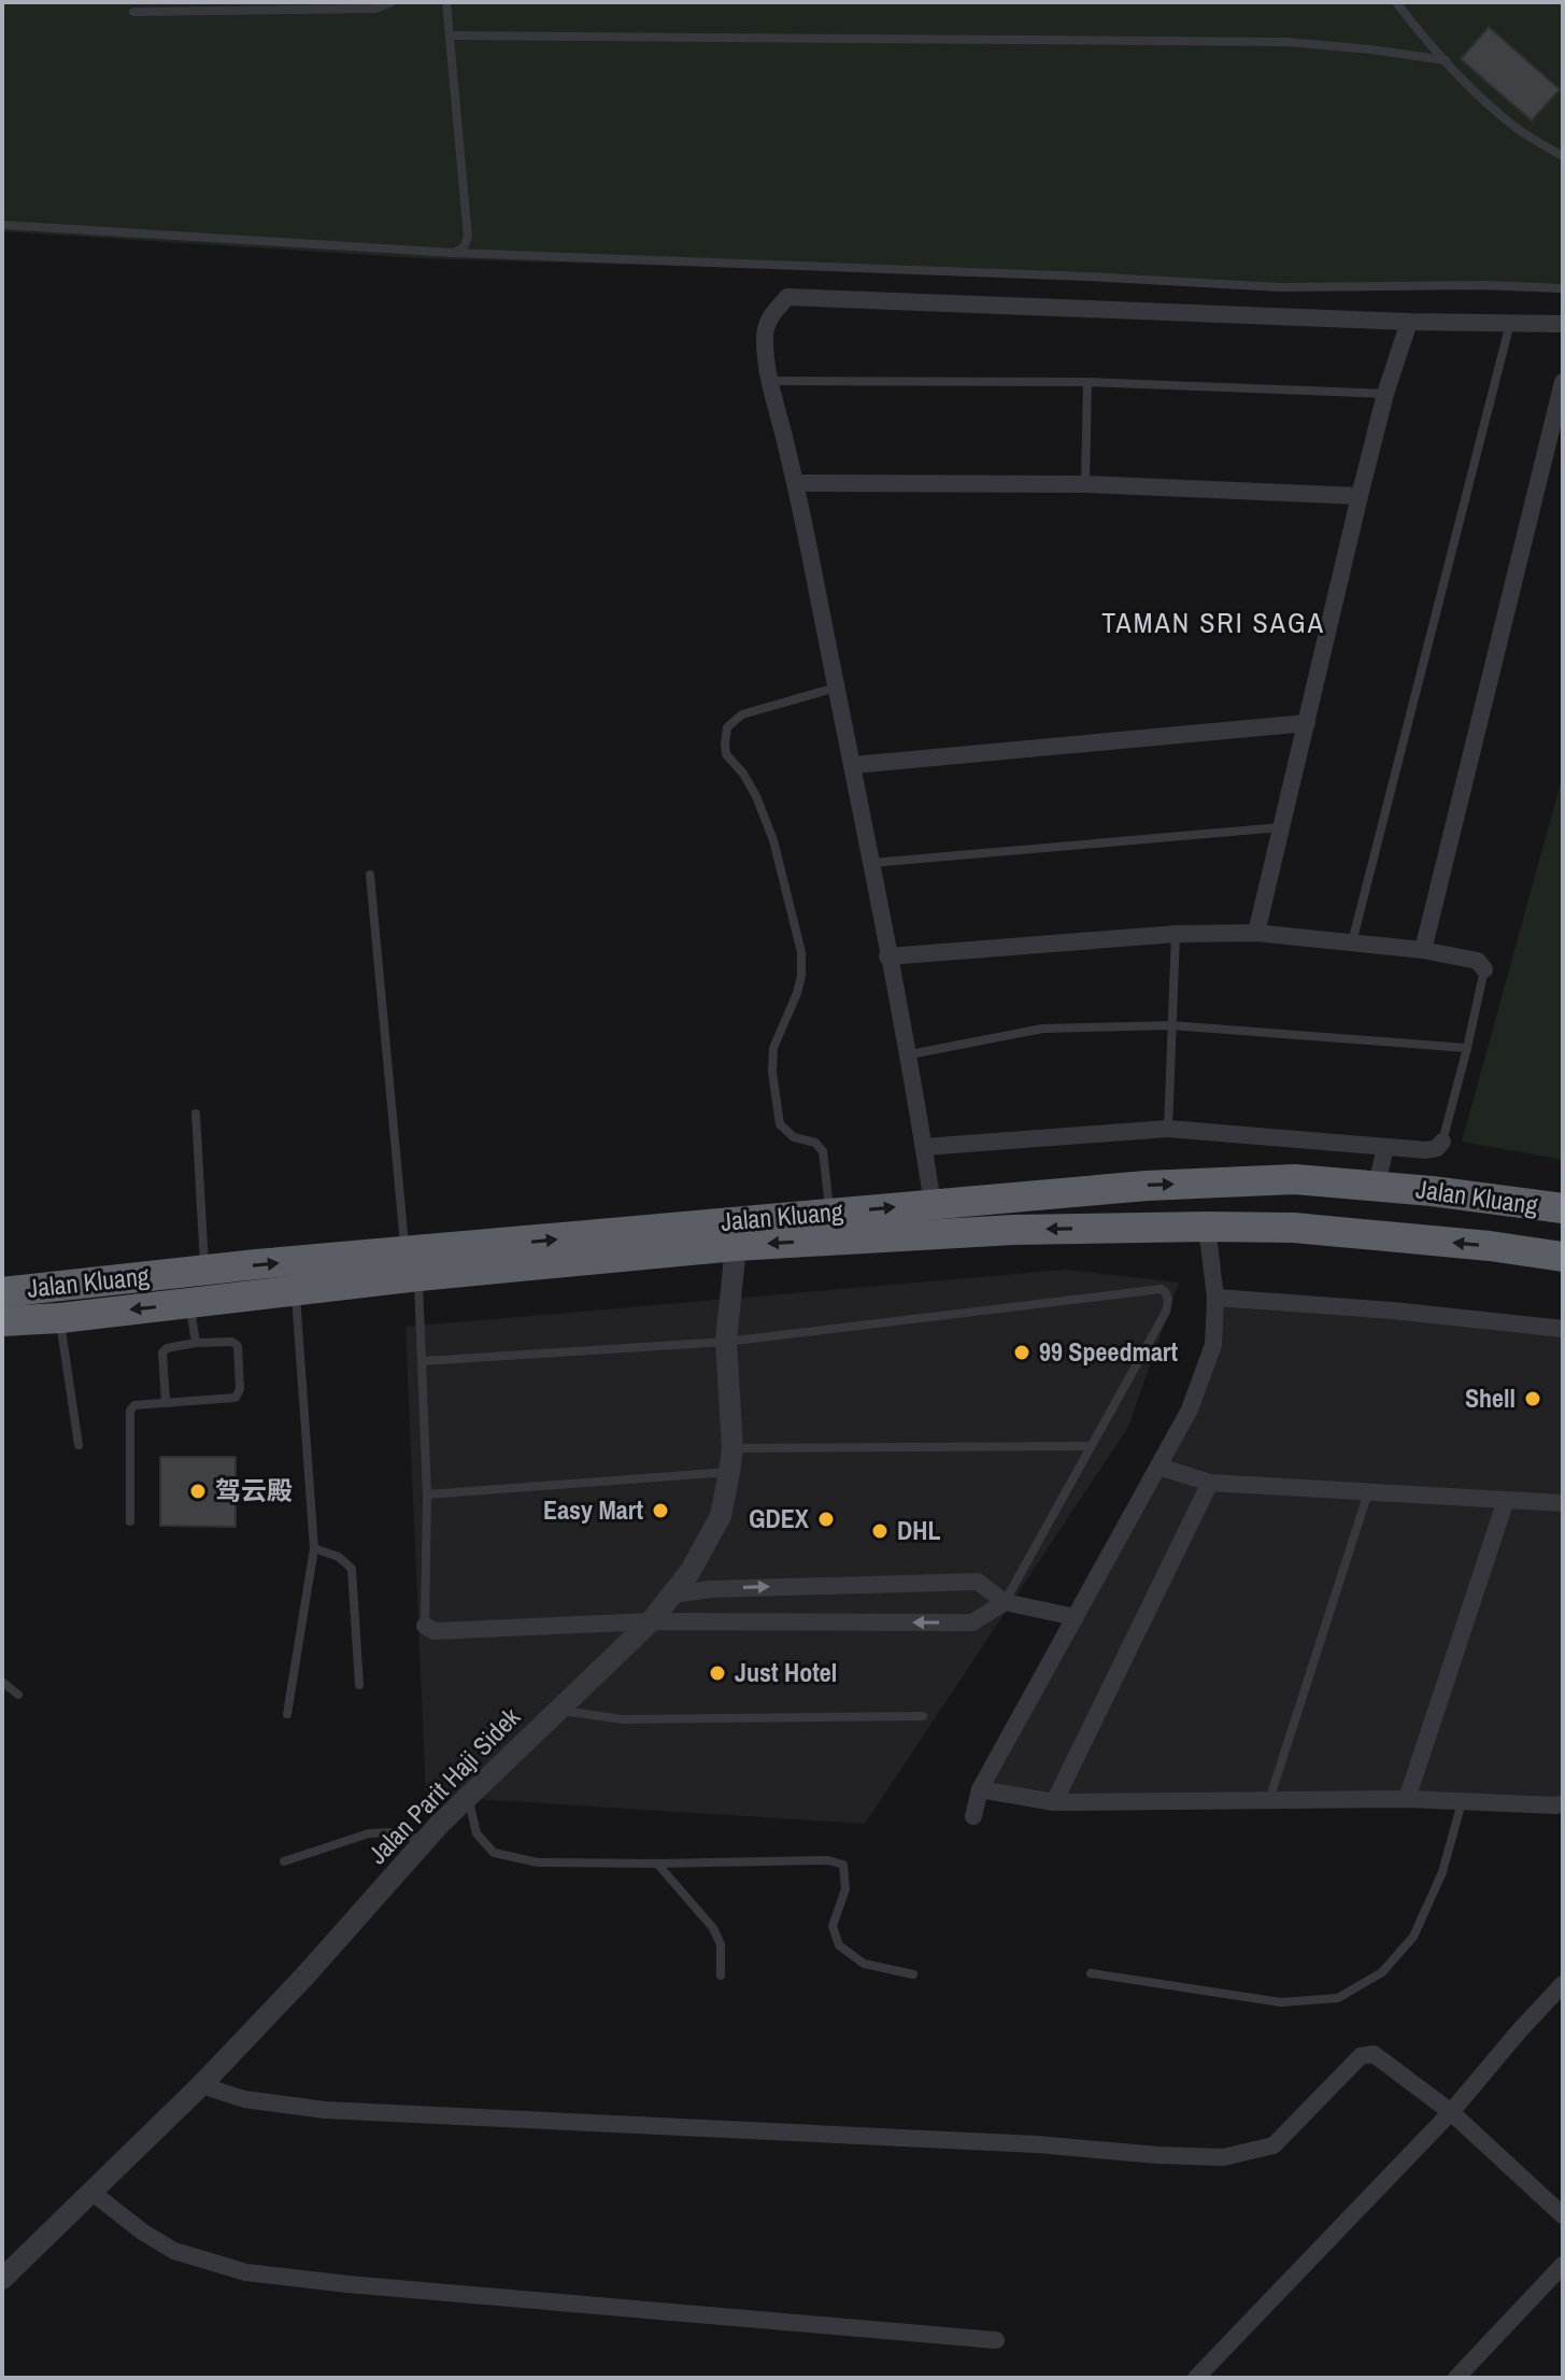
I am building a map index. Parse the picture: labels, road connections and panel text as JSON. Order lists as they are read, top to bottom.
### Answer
{
  "streets": {
    "highway": ["Jalan Kluang"],
    "street": ["Jalan Parit Haji Sidek"]
  },
  "crossings": [
    ["Jalan Kluang", "Jalan Parit Haji Sidek"]
  ],
  "districts": ["TAMAN SRI SAGA"],
  "places": [
    "99 Speedmart",
    "Shell",
    "驾云殿",
    "Easy Mart",
    "GDEX",
    "DHL",
    "Just Hotel"
  ]
}
